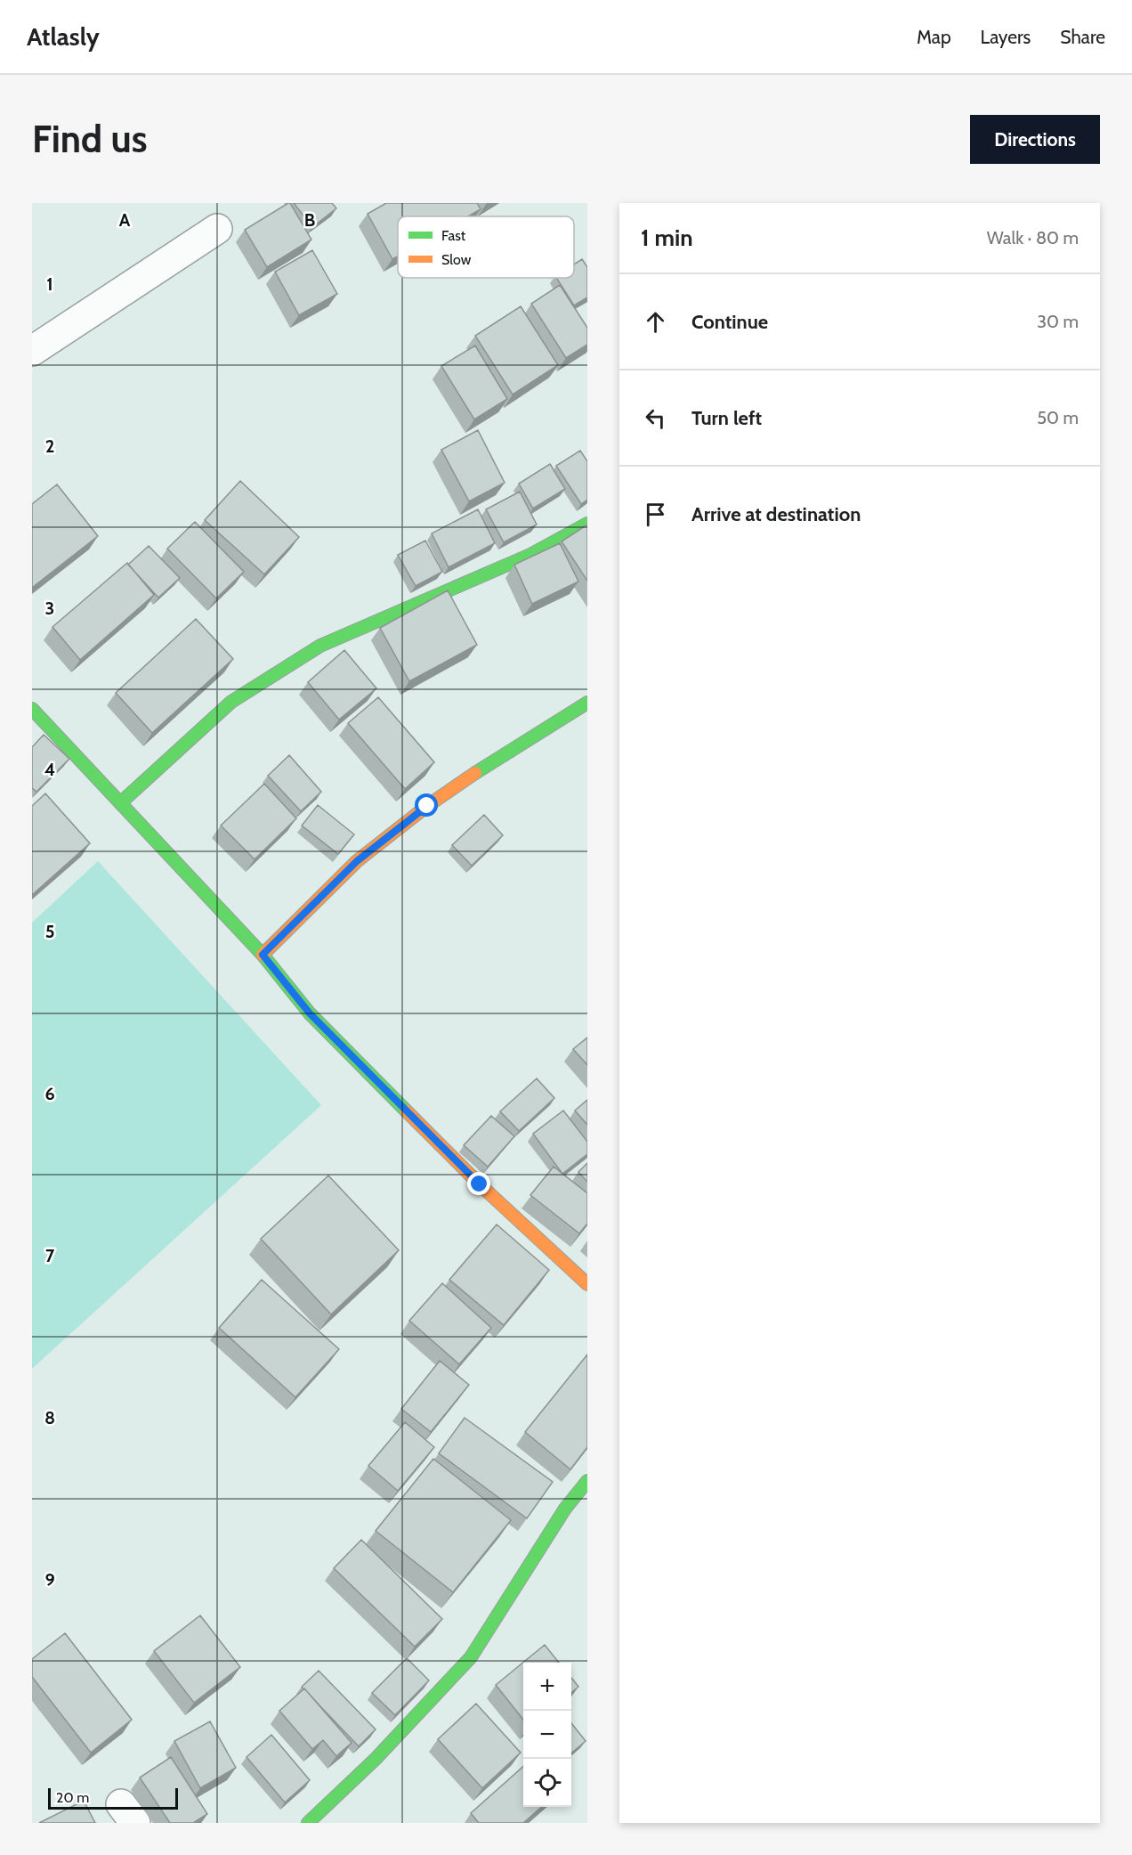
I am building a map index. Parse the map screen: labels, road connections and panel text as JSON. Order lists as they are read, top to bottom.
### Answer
{
  "legend": ["Fast", "Slow"],
  "scale_bar": "20 m",
  "page": {
    "header": "Atlasly",
    "nav": ["Map", "Layers", "Share"],
    "buttons": "Directions",
    "title": "Find us",
    "heading": ["1 min", "Walk · 80 m"],
    "list": [
      ["Continue", "30 m"],
      ["Turn left", "50 m"],
      "Arrive at destination"
    ],
    "map_buttons": ["+", "−"],
    "scale": "20 m"
  },
  "grid": {
    "columns": ["A", "B"],
    "rows": [
      "1",
      "2",
      "3",
      "4",
      "5",
      "6",
      "7",
      "8",
      "9"
    ]
  }
}
